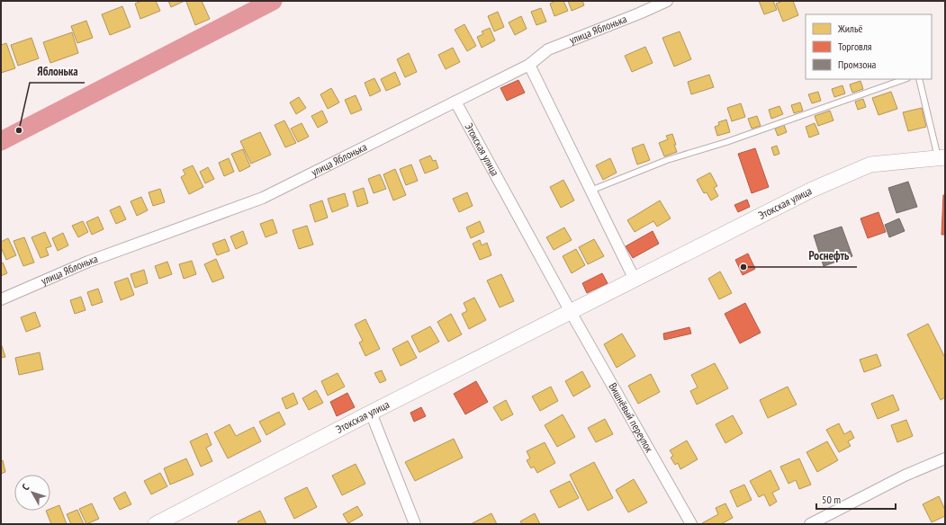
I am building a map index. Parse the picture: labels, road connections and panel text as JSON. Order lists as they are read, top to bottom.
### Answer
{
  "streets": {
    "main road": ["Этокская улица"],
    "street": ["улица Яблонька", "Вишнёвый переулок"]
  },
  "crossings": [
    ["улица Яблонька", "Этокская улица"],
    ["Этокская улица", "Вишнёвый переулок"]
  ],
  "places": ["Яблонька", "Роснефть"],
  "legend": ["Жильё", "Торговля", "Промзона"],
  "scale_bar": "50 m",
  "north": "top left"
}
